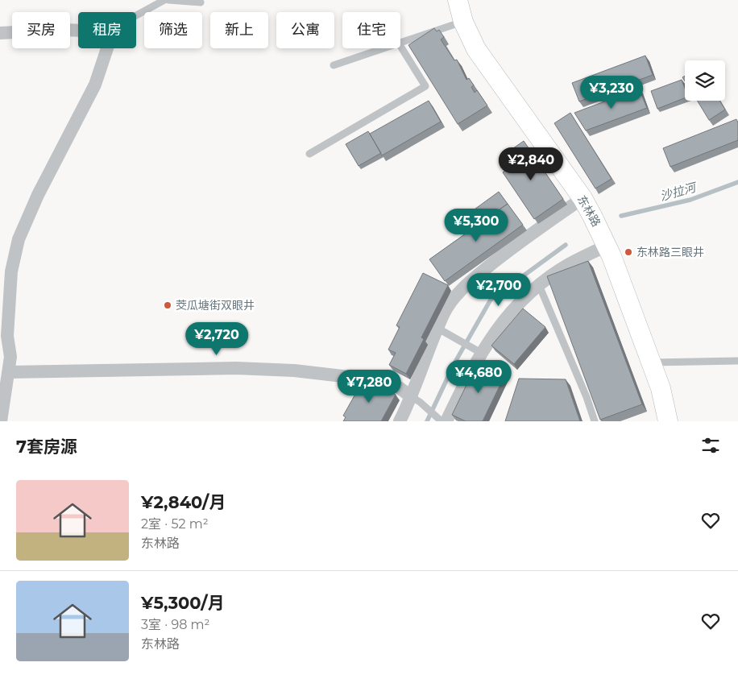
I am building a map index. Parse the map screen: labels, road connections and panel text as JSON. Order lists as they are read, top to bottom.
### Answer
{
  "streets": {
    "street": ["东林路"]
  },
  "water": ["沙拉河"],
  "places": ["东林路三眼井", "茭瓜塘街双眼井"],
  "page": {
    "chip": [
      "买房",
      "租房",
      "筛选",
      "新上",
      "公寓",
      "住宅"
    ],
    "price": [
      "¥3,230",
      "¥2,840",
      "¥5,300",
      "¥2,700",
      "¥2,720",
      "¥4,680",
      "¥7,280"
    ],
    "heading": "7套房源",
    "list": [
      {
        "name": "¥2,840/月",
        "note": "2室 · 52 m² · 东林路"
      },
      {
        "name": "¥5,300/月",
        "note": "3室 · 98 m² · 东林路"
      }
    ]
  }
}
